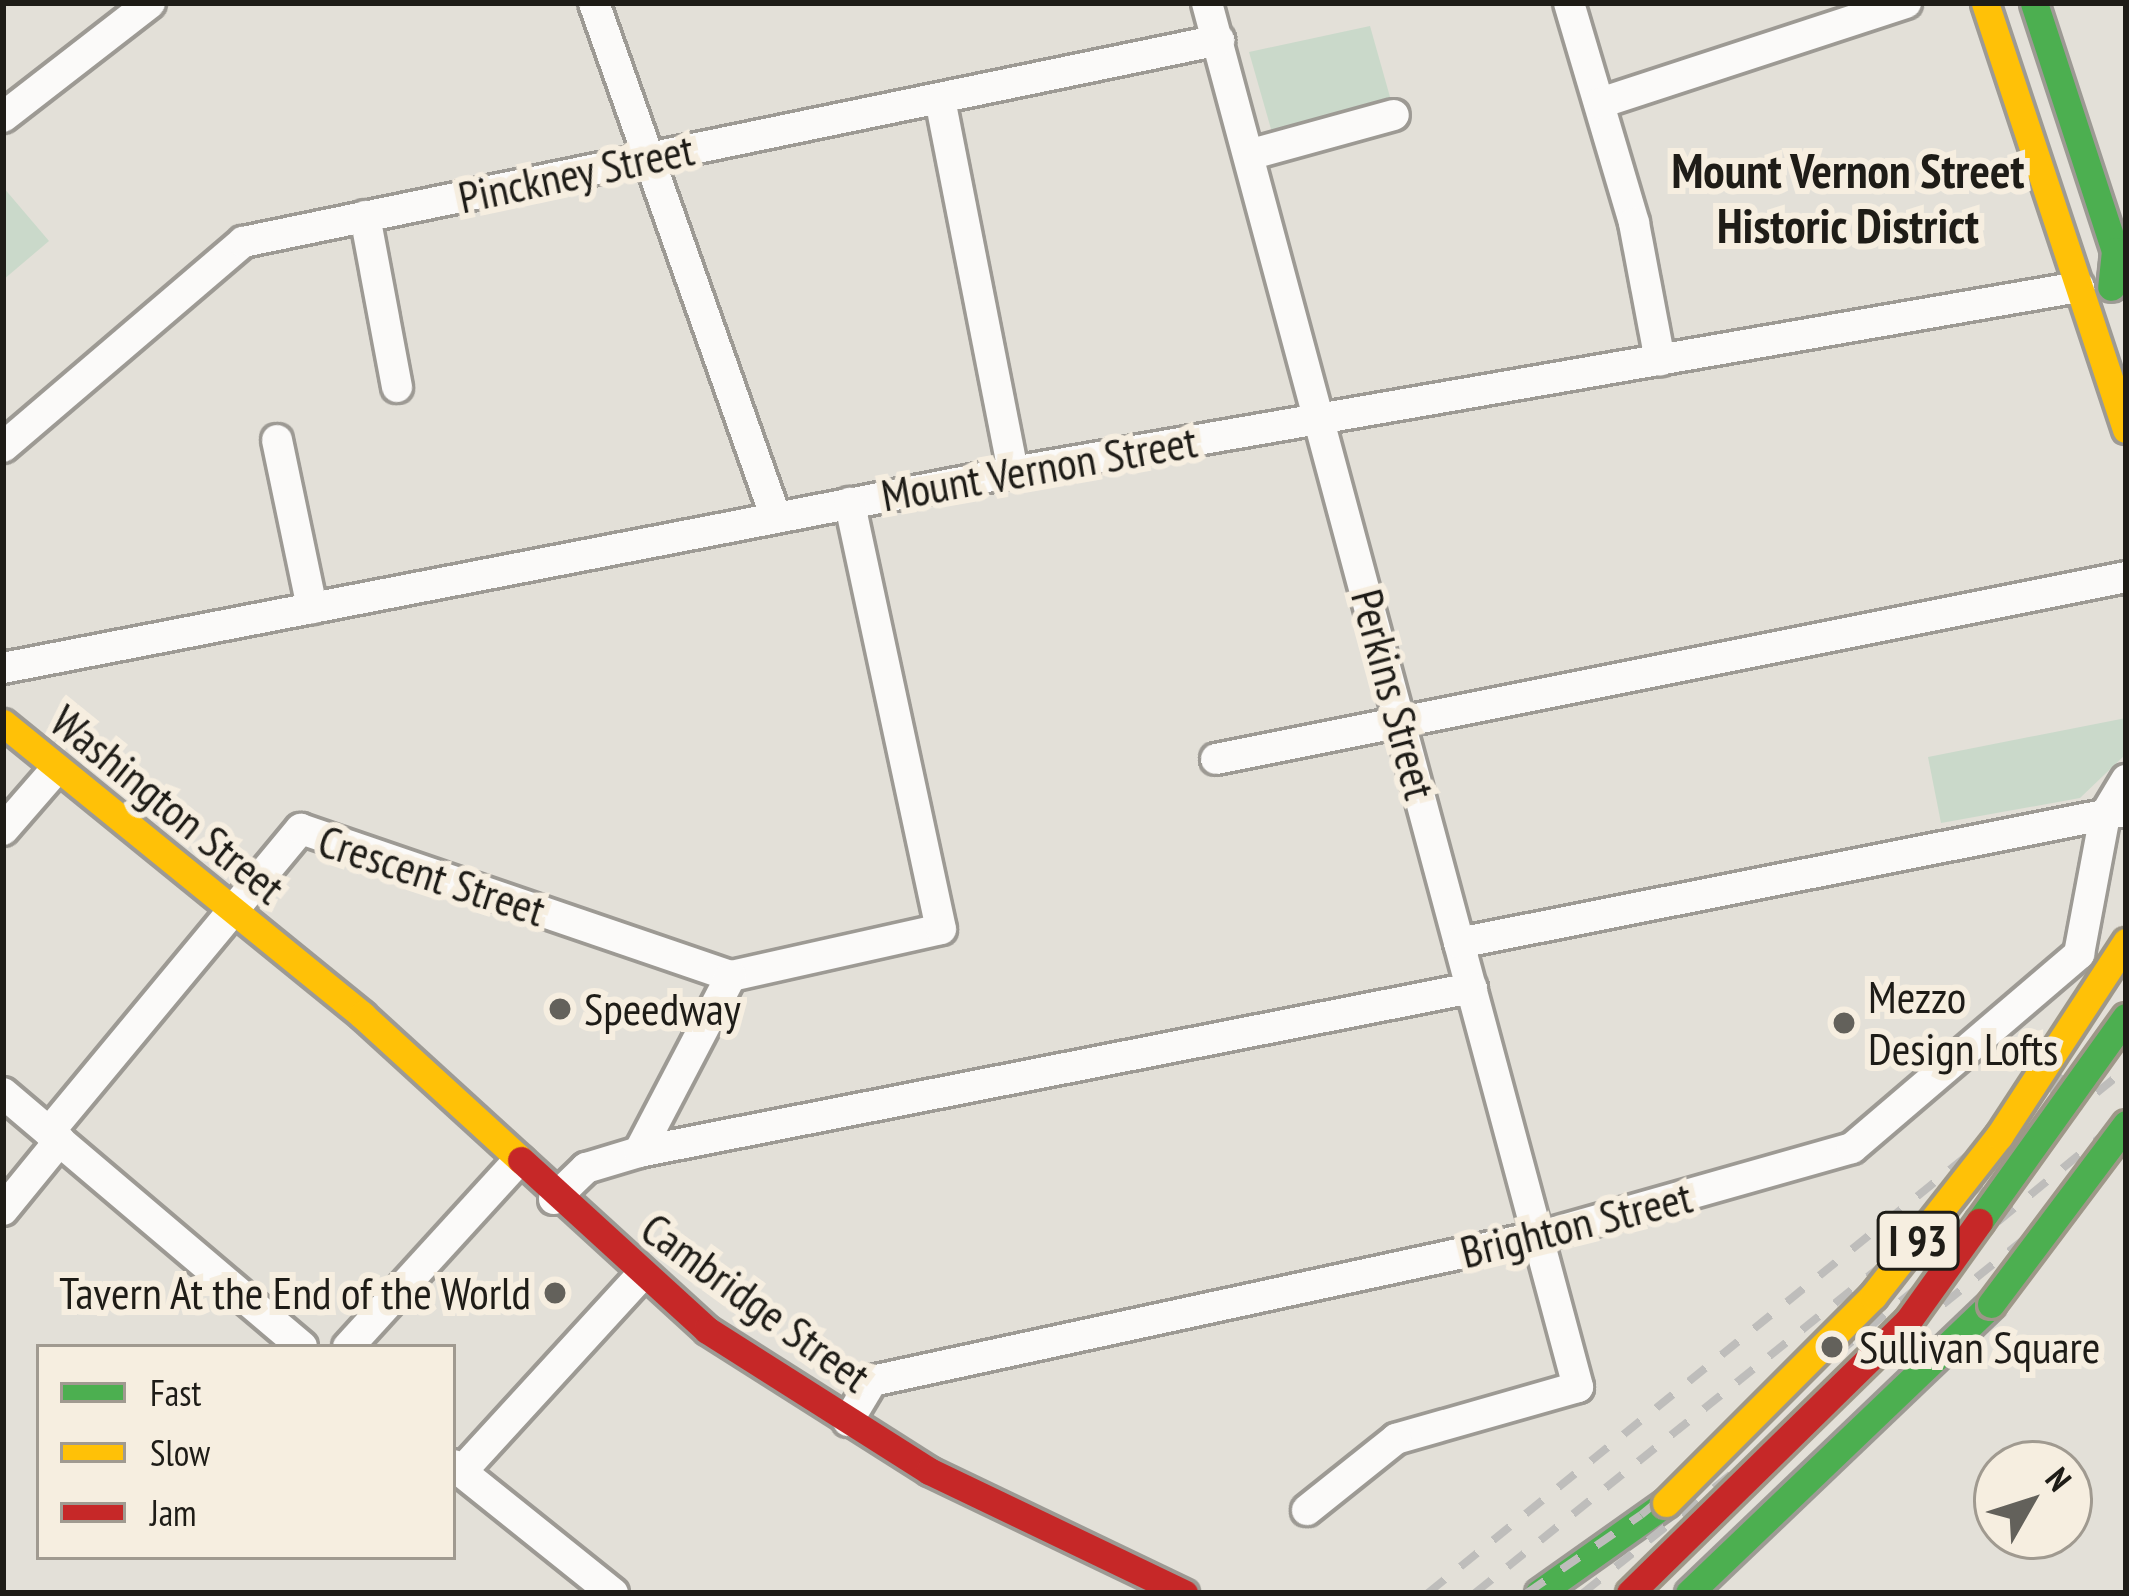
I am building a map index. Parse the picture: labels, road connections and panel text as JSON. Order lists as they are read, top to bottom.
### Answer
{
  "streets": {
    "main road": ["Washington Street", "I 93", "Cambridge Street"],
    "street": [
      "Pinckney Street",
      "Mount Vernon Street",
      "Perkins Street",
      "Crescent Street",
      "Brighton Street"
    ]
  },
  "crossings": [
    ["Pinckney Street", "Perkins Street"],
    ["Mount Vernon Street", "Perkins Street"],
    ["Perkins Street", "Brighton Street"],
    ["Washington Street", "Crescent Street"],
    ["Washington Street", "Cambridge Street"],
    ["Brighton Street", "Cambridge Street"]
  ],
  "districts": ["Mount Vernon Street Historic District"],
  "places": [
    "Speedway",
    "Mezzo Design Lofts",
    "Tavern At the End of the World",
    "Sullivan Square"
  ],
  "legend": ["Fast", "Slow", "Jam"],
  "north": "top right"
}
